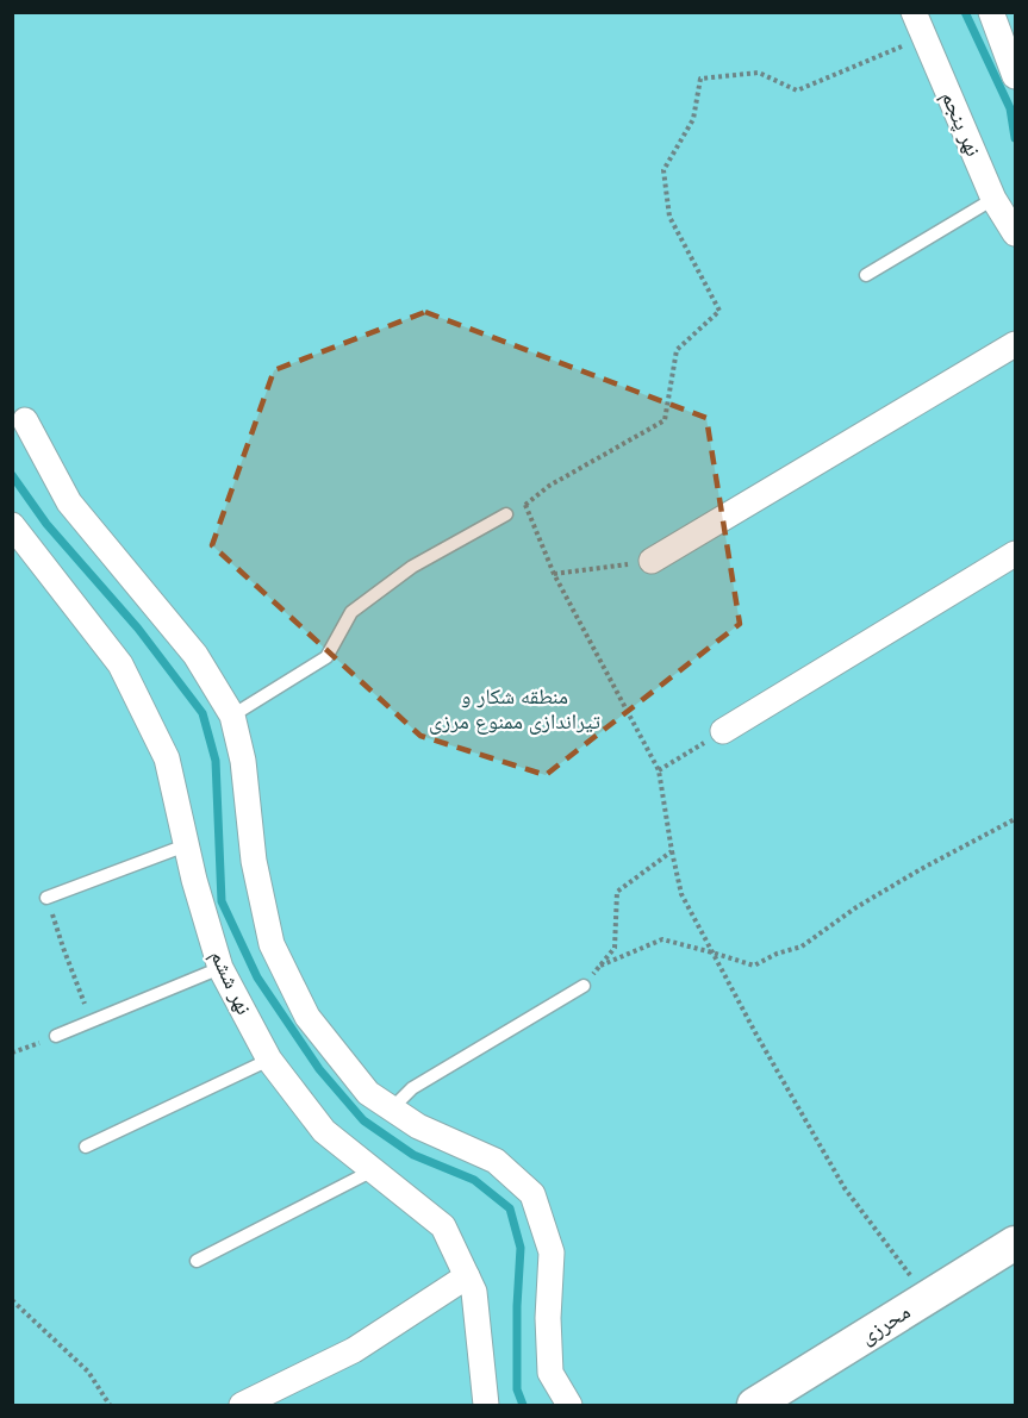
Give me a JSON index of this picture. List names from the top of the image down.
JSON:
{
  "streets": {
    "street": ["نهر پنجم", "نهر ششم", "محرزی"]
  },
  "parks": ["منطقه شکار و تیراندازی ممنوع مرزی"]
}
